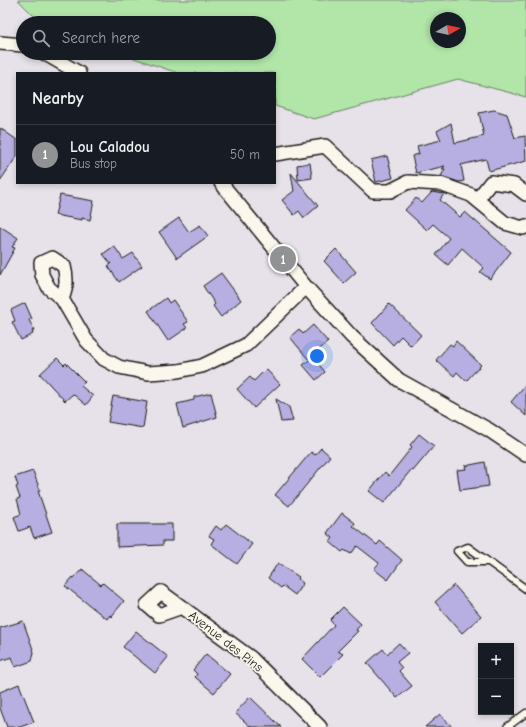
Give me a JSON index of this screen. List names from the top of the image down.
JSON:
{
  "streets": {
    "street": ["Avenue des Pins"]
  },
  "north": "right",
  "page": {
    "search": "Search here",
    "heading": "Nearby",
    "list": [
      {
        "mark": "1",
        "name": "Lou Caladou",
        "note": "Bus stop",
        "value": "50 m"
      }
    ],
    "pins": "1",
    "map_buttons": ["+", "−"]
  }
}
